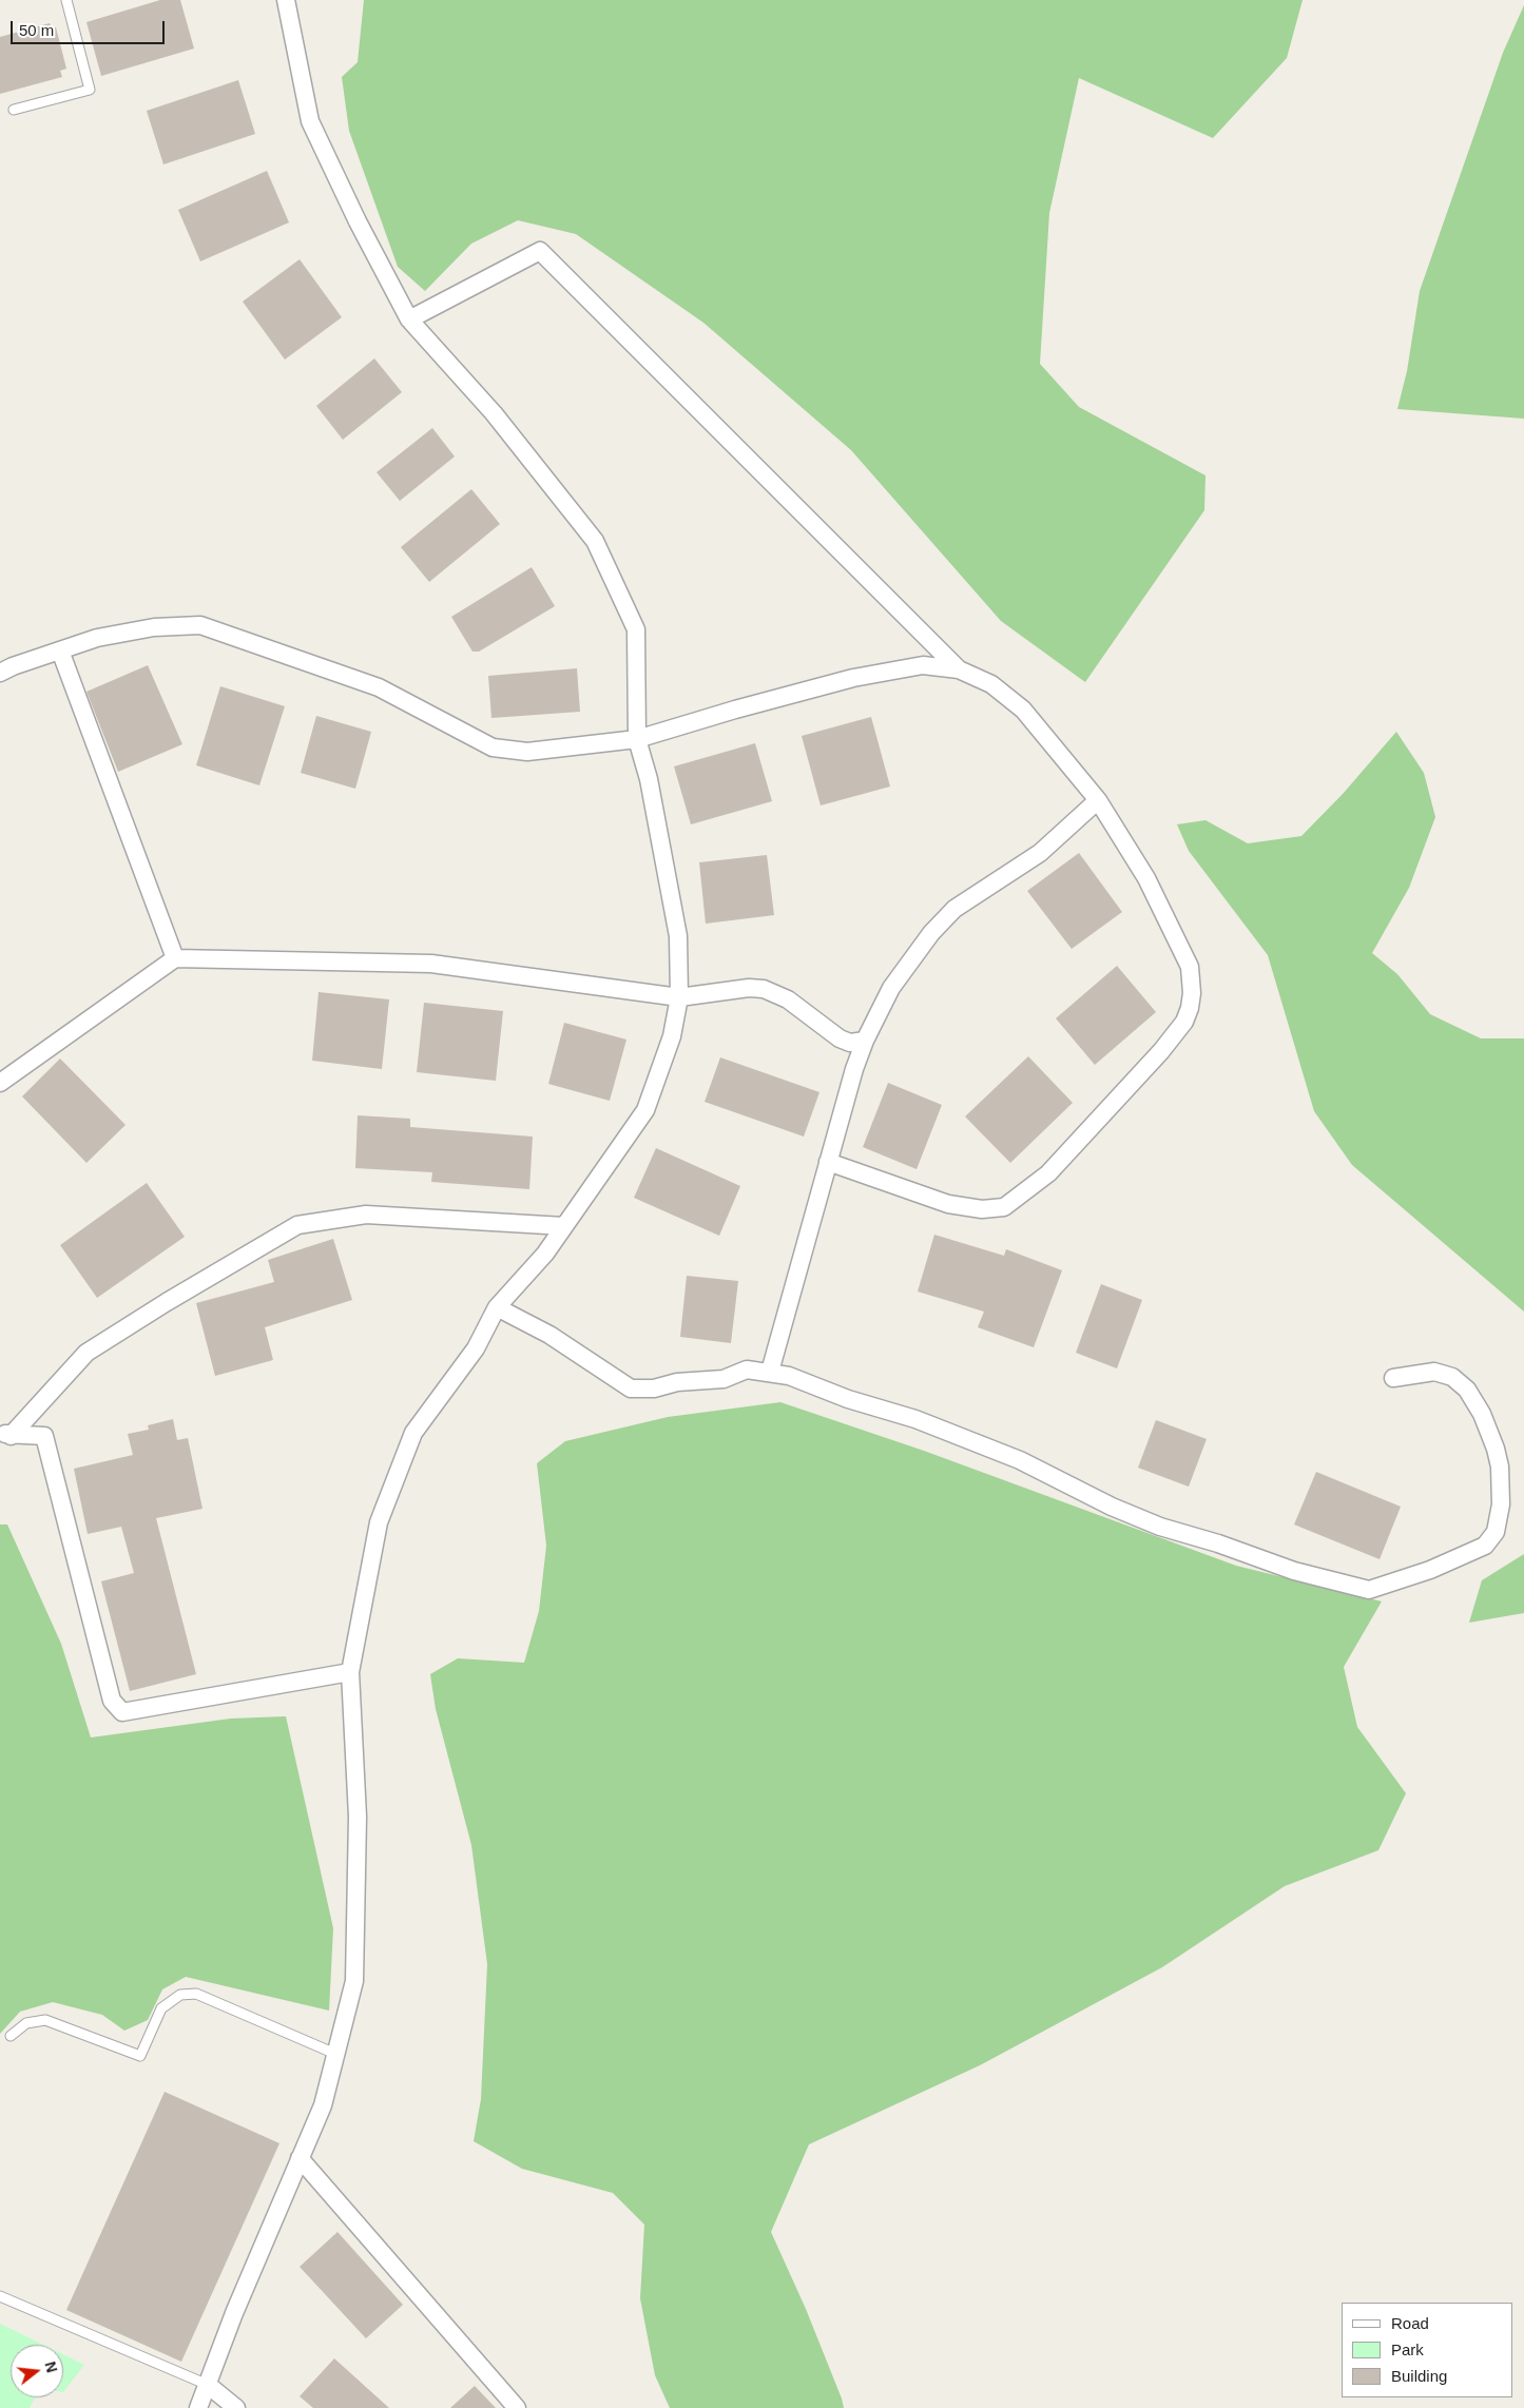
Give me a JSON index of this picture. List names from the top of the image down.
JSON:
{
  "legend": ["Road", "Park", "Building"],
  "scale_bar": "50 m",
  "north": "right"
}
